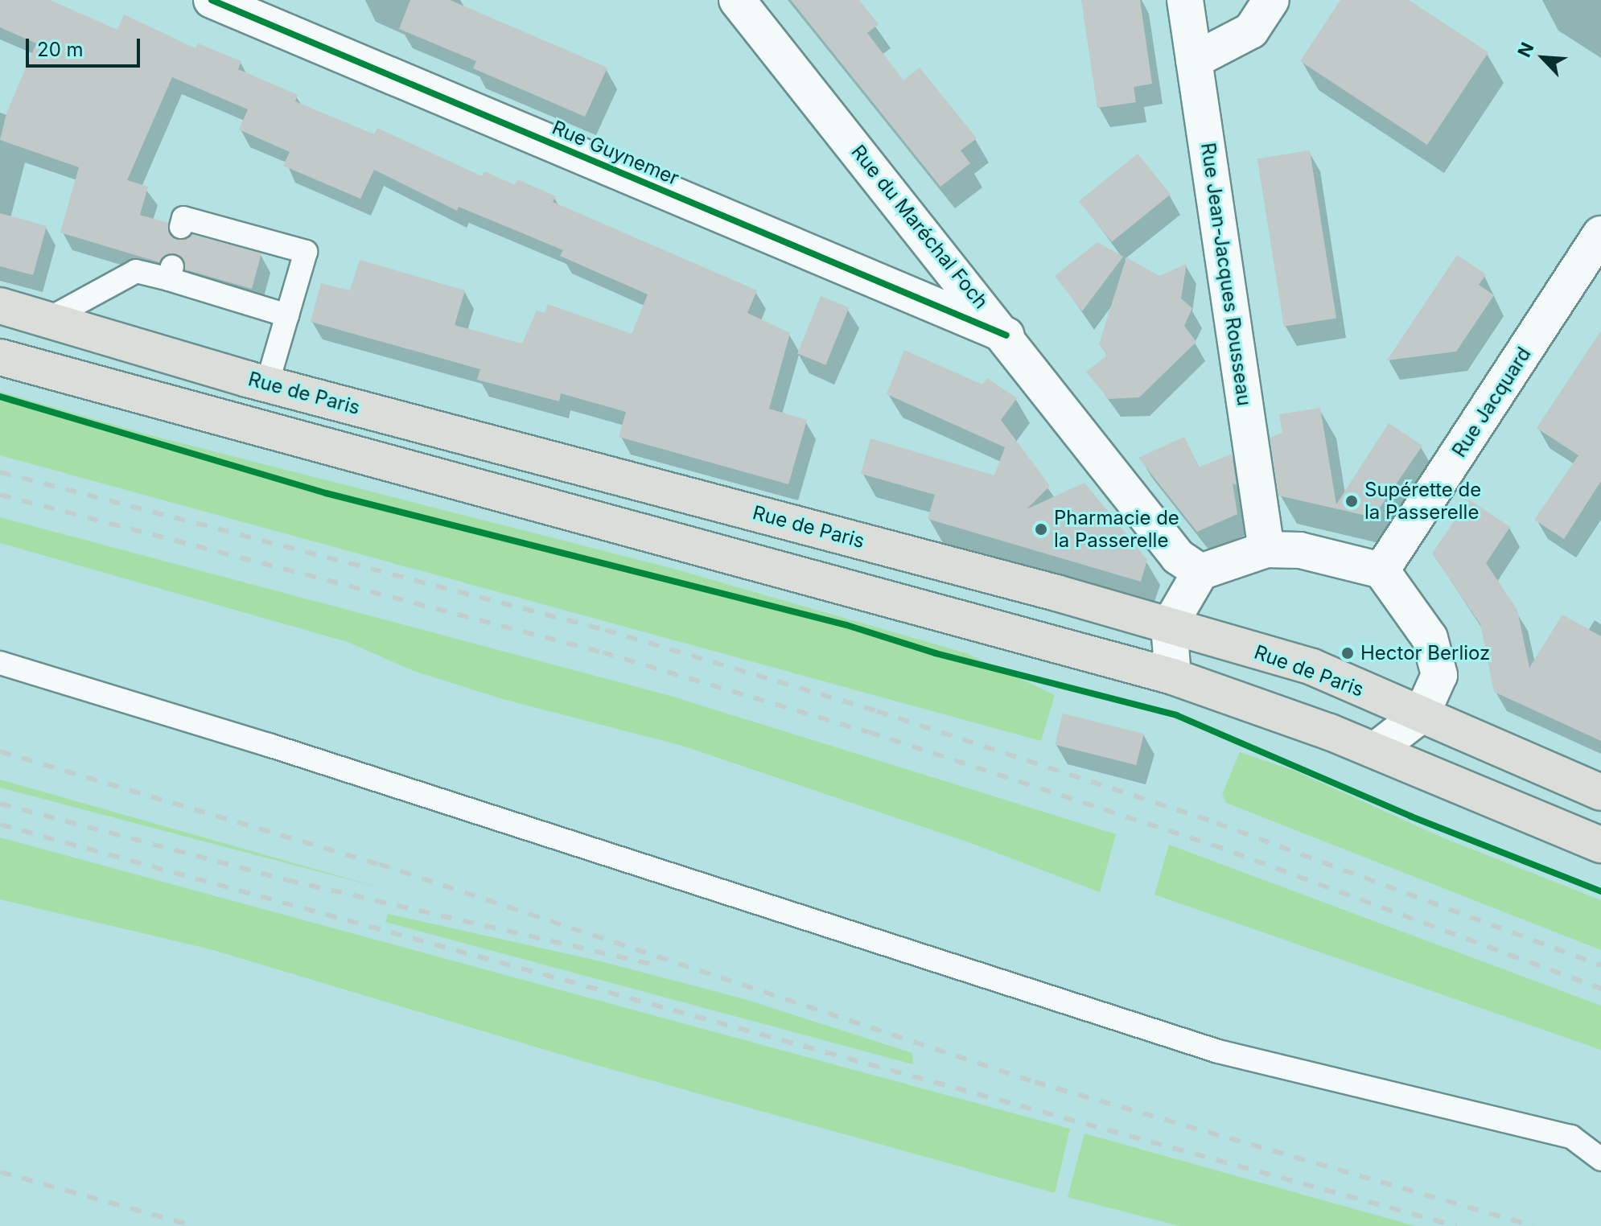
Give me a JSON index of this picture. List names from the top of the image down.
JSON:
{
  "streets": {
    "main road": ["Rue de Paris"],
    "street": [
      "Rue Guynemer",
      "Rue du Maréchal Foch",
      "Rue Jean-Jacques Rousseau",
      "Rue Jacquard"
    ]
  },
  "crossings": [
    ["Rue Guynemer", "Rue du Maréchal Foch"]
  ],
  "places": ["Supérette de la Passerelle", "Pharmacie de la Passerelle", "Hector Berlioz"],
  "scale_bar": "20 m",
  "north": "top left"
}
